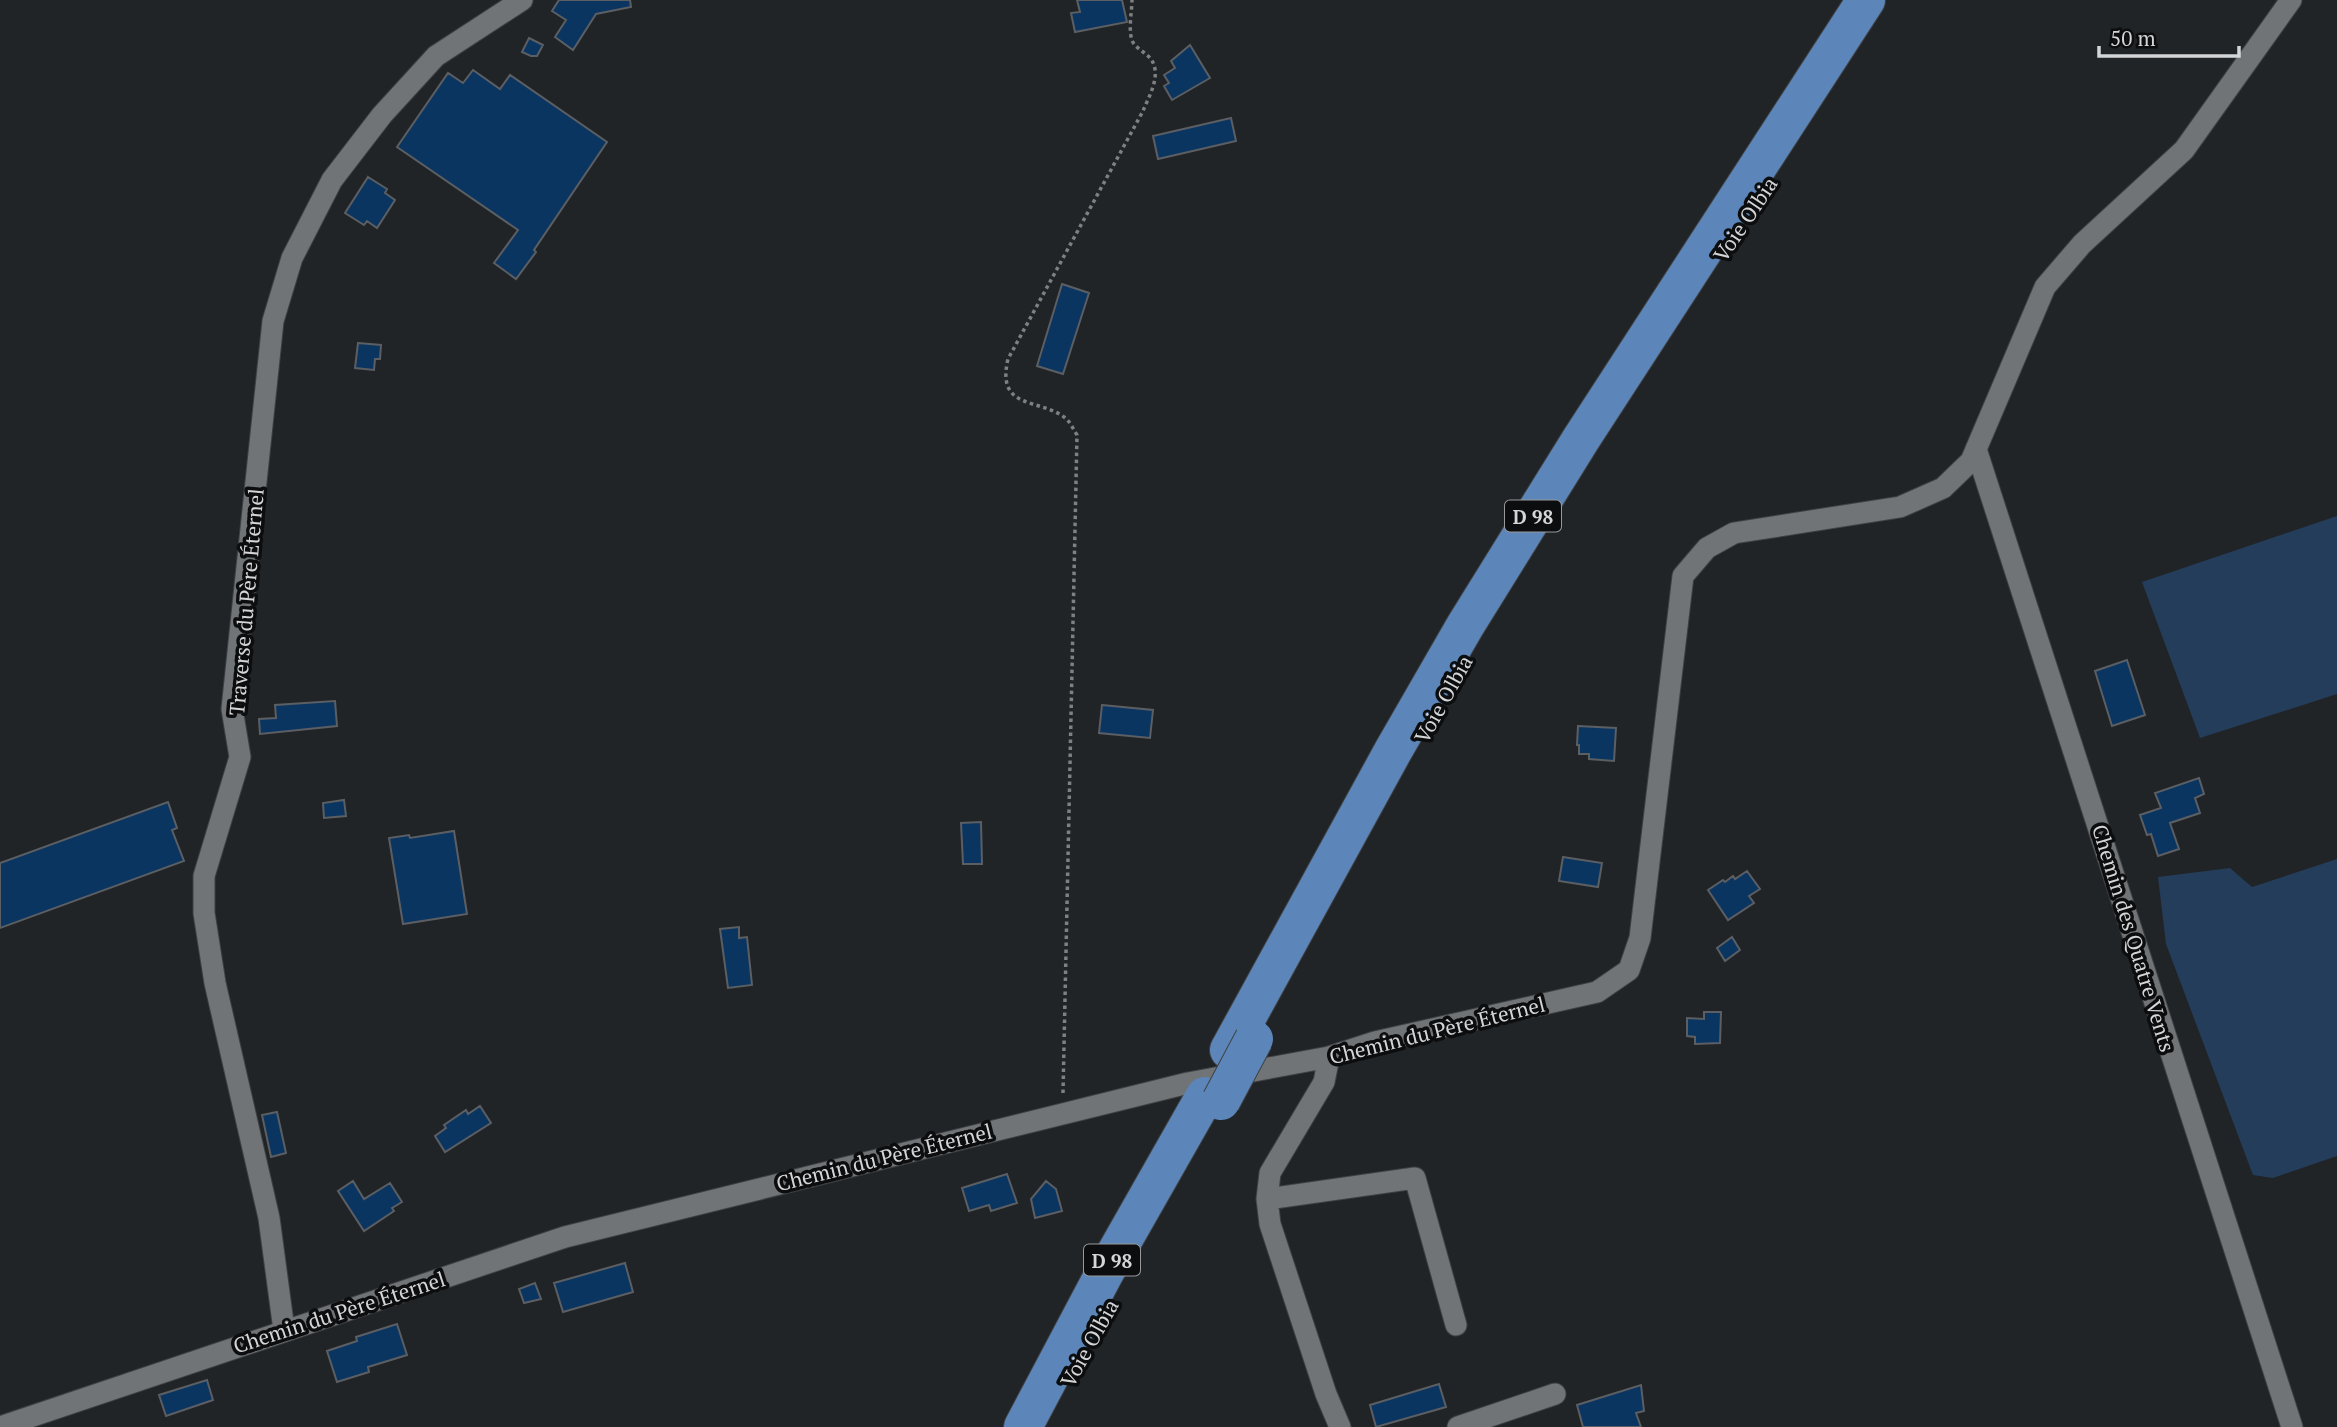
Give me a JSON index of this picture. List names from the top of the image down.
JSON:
{
  "streets": {
    "highway": ["Voie Olbia", "D 98"],
    "street": ["Traverse du Père Éternel", "Chemin des Quatre Vents", "Chemin du Père Éternel"]
  },
  "crossings": [
    ["Traverse du Père Éternel", "Chemin du Père Éternel"],
    ["Chemin des Quatre Vents", "Chemin du Père Éternel"]
  ],
  "scale_bar": "50 m"
}
